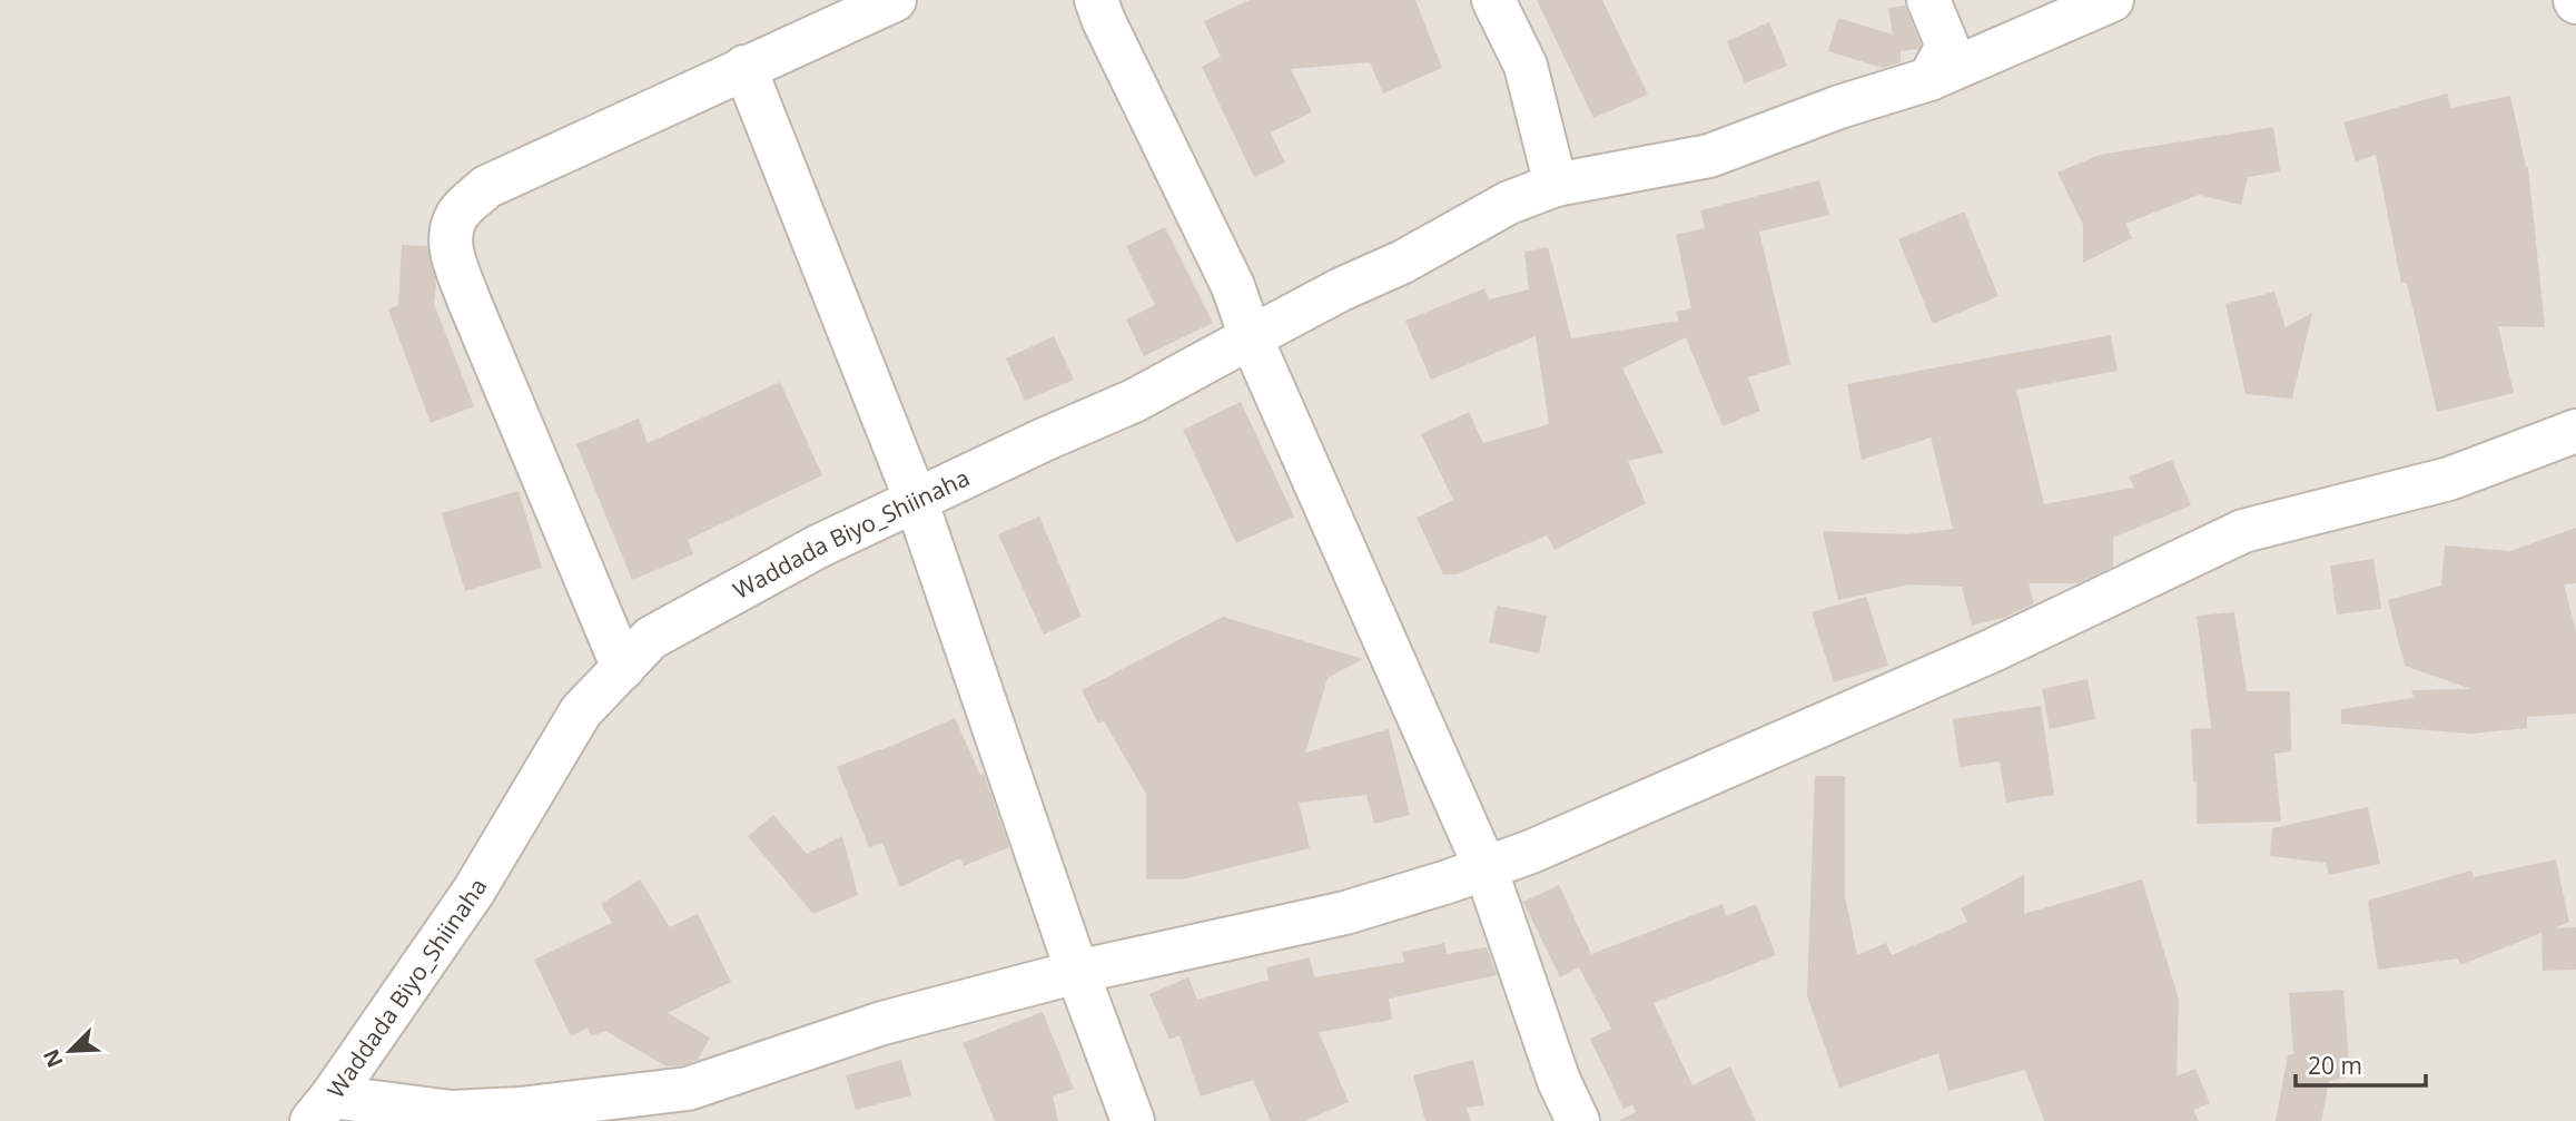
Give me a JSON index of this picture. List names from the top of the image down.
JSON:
{
  "streets": {
    "street": ["Waddada Biyo_Shiinaha"]
  },
  "scale_bar": "20 m",
  "north": "bottom left"
}
